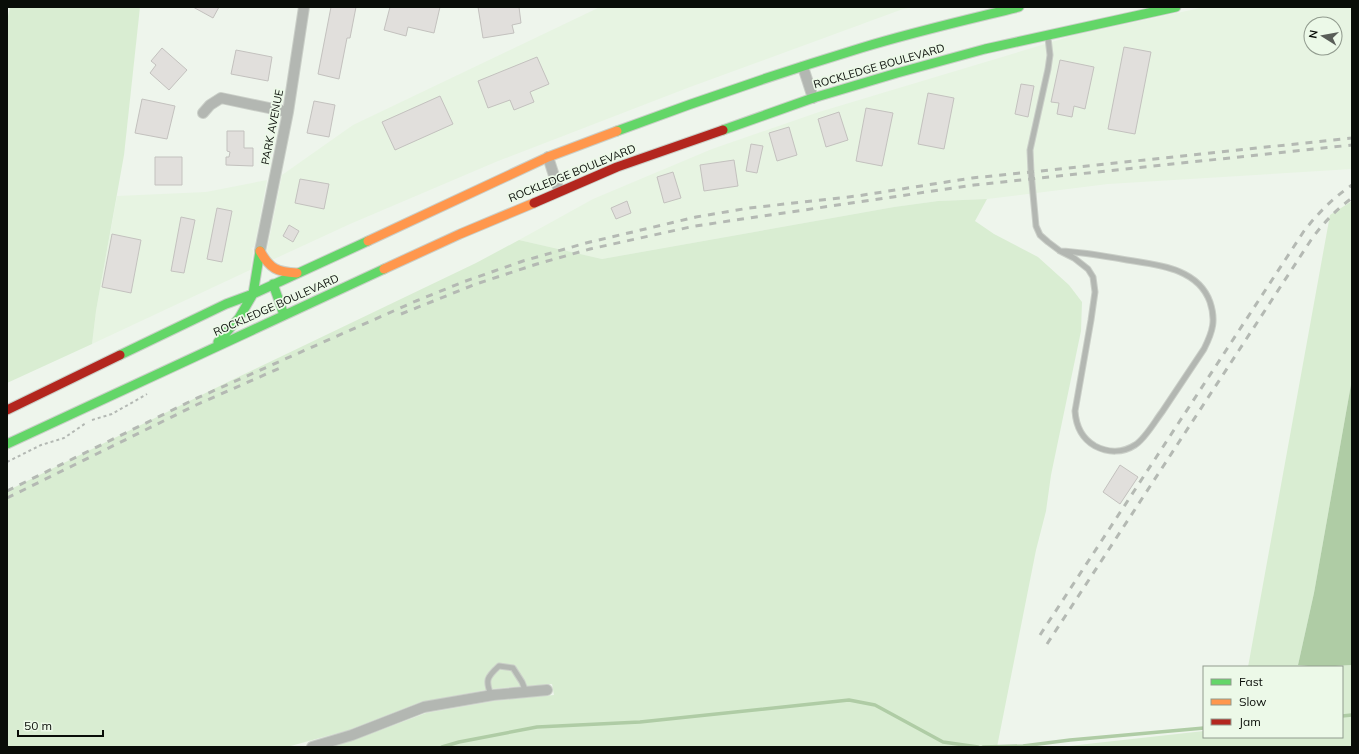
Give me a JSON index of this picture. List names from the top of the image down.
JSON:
{
  "streets": {
    "main road": ["ROCKLEDGE BOULEVARD"],
    "street": ["PARK AVENUE"]
  },
  "legend": ["Fast", "Slow", "Jam"],
  "scale_bar": "50 m",
  "north": "left"
}
